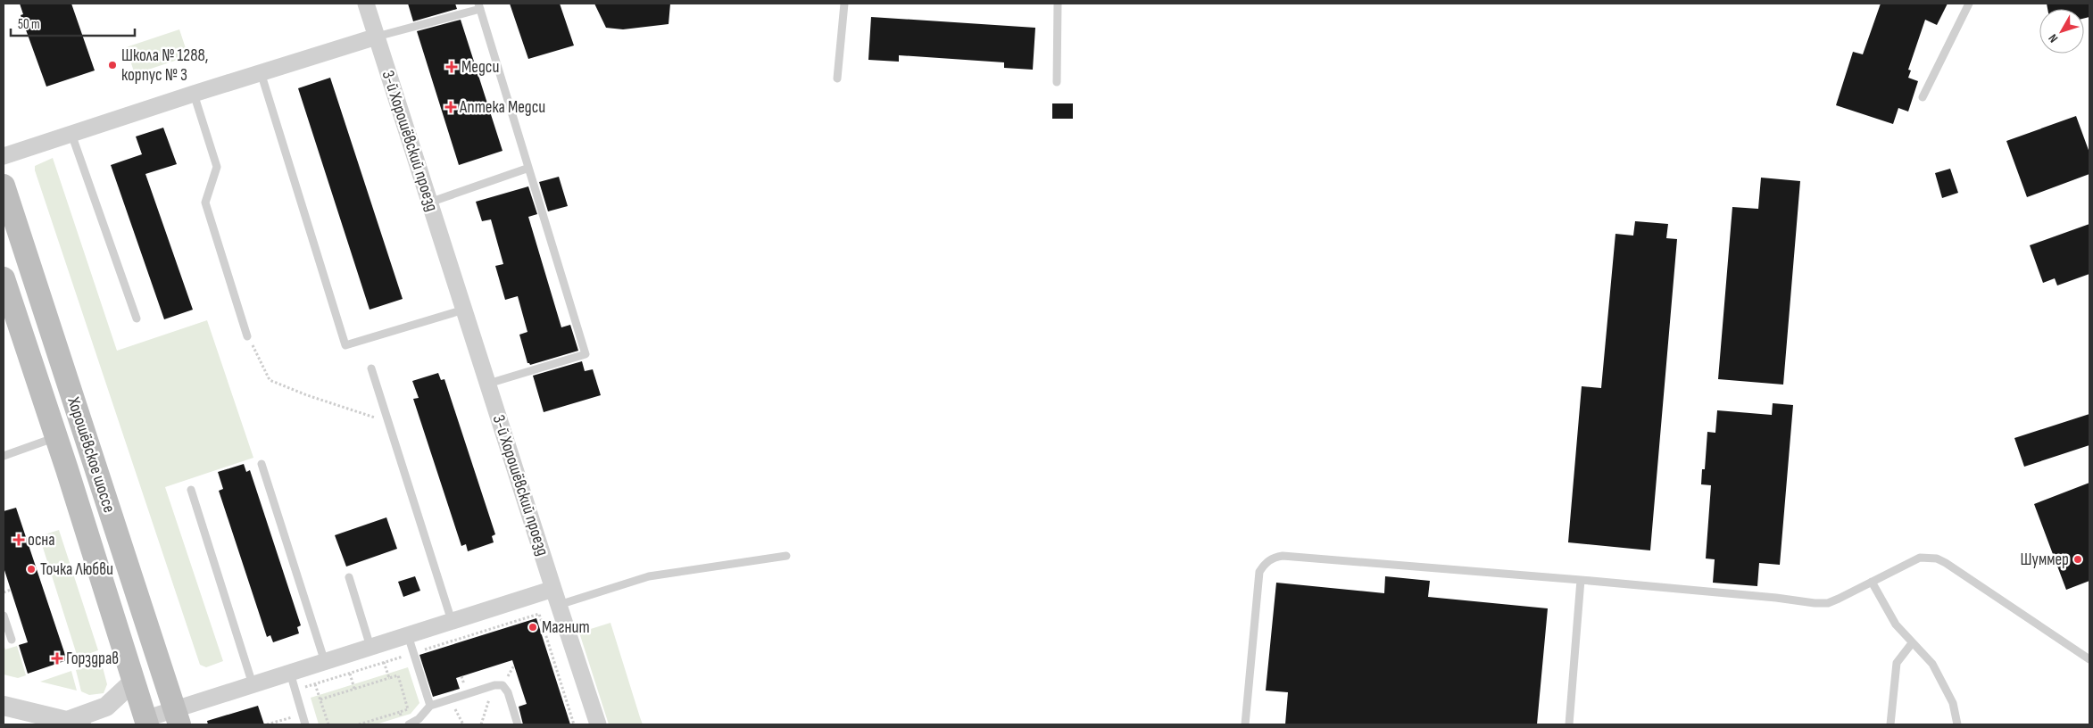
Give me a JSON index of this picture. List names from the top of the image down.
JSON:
{
  "streets": {
    "main road": ["Хорошёвское шоссе"],
    "street": ["3-й Хорошёвский проезд"]
  },
  "places": {
    "other": [
      "Школа № 1288, корпус № 3",
      "Шуммер",
      "Точка Любви",
      "Магнит"
    ],
    "health": [
      "Медси",
      "Аптека Медси",
      "осна",
      "Горздрав"
    ]
  },
  "scale_bar": "50 m",
  "north": "bottom left"
}
